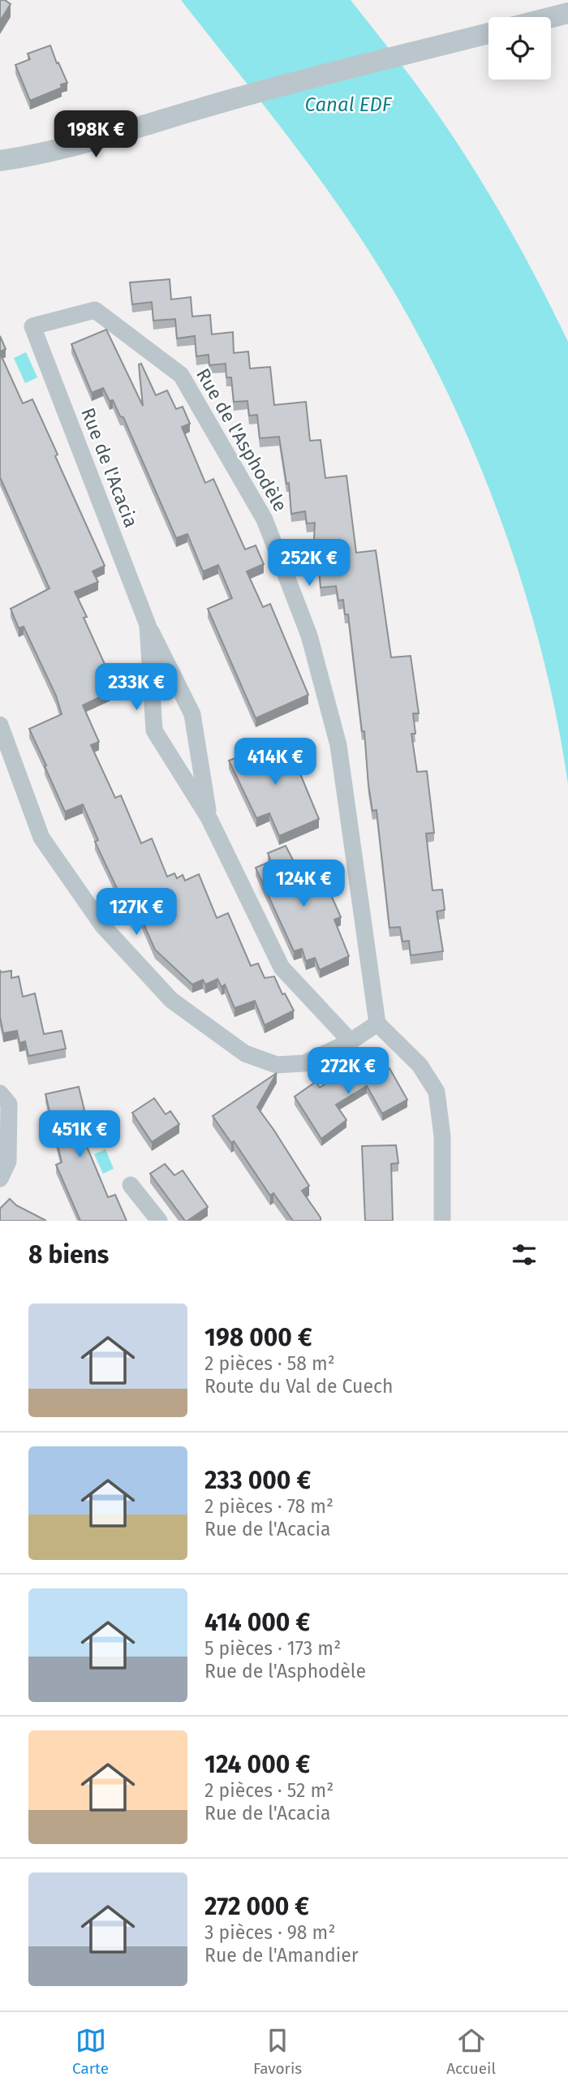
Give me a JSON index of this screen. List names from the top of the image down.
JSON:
{
  "streets": {
    "street": ["Rue de l'Asphodèle", "Rue de l'Acacia"]
  },
  "crossings": [
    ["Rue de l'Asphodèle", "Rue de l'Acacia"]
  ],
  "water": ["Canal EDF"],
  "page": {
    "price": [
      "198K €",
      "252K €",
      "233K €",
      "414K €",
      "124K €",
      "127K €",
      "272K €",
      "451K €"
    ],
    "heading": "8 biens",
    "list": [
      {
        "name": "198 000 €",
        "note": "2 pièces · 58 m² · Route du Val de Cuech"
      },
      {
        "name": "233 000 €",
        "note": "2 pièces · 78 m² · Rue de l'Acacia"
      },
      {
        "name": "414 000 €",
        "note": "5 pièces · 173 m² · Rue de l'Asphodèle"
      },
      {
        "name": "124 000 €",
        "note": "2 pièces · 52 m² · Rue de l'Acacia"
      },
      {
        "name": "272 000 €",
        "note": "3 pièces · 98 m² · Rue de l'Amandier"
      }
    ],
    "tabs": ["Carte", "Favoris", "Accueil"]
  }
}
